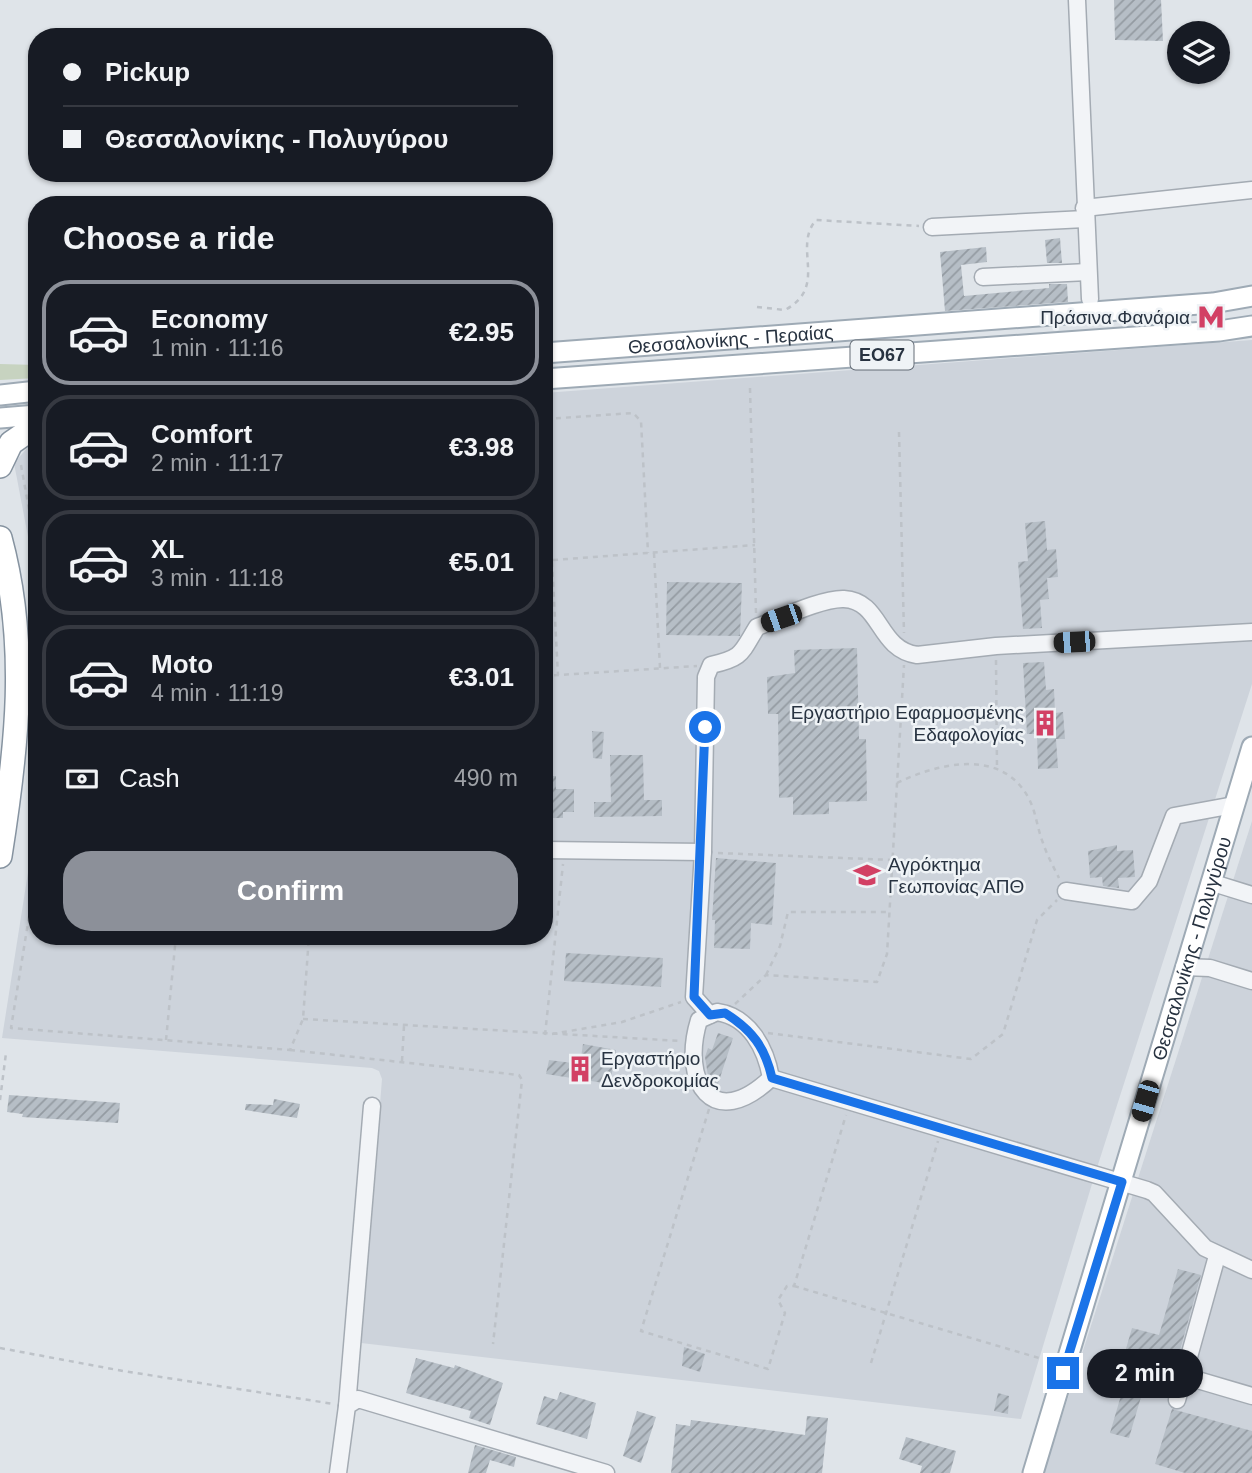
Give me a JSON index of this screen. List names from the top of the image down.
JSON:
{
  "streets": {
    "main road": ["Θεσσαλονίκης - Περαίας", "ΕΟ67", "Θεσσαλονίκης - Πολυγύρου"]
  },
  "places": {
    "metro station": ["Πράσινα Φανάρια"],
    "building": ["Εργαστήριο Εφαρμοσμένης Εδαφολογίας", "Εργαστήριο Δενδροκομίας"],
    "school or university": ["Αγρόκτημα Γεωπονίας ΑΠΘ"]
  },
  "page": {
    "banner": ["Pickup", "Θεσσαλονίκης - Πολυγύρου"],
    "heading": "Choose a ride",
    "list": [
      {
        "name": "Economy",
        "note": "1 min · 11:16",
        "value": "€2.95"
      },
      {
        "name": "Comfort",
        "note": "2 min · 11:17",
        "value": "€3.98"
      },
      {
        "name": "XL",
        "note": "3 min · 11:18",
        "value": "€5.01"
      },
      {
        "name": "Moto",
        "note": "4 min · 11:19",
        "value": "€3.01"
      }
    ],
    "pay": ["Cash", "490 m"],
    "buttons": "Confirm",
    "bubble": "2 min"
  }
}
